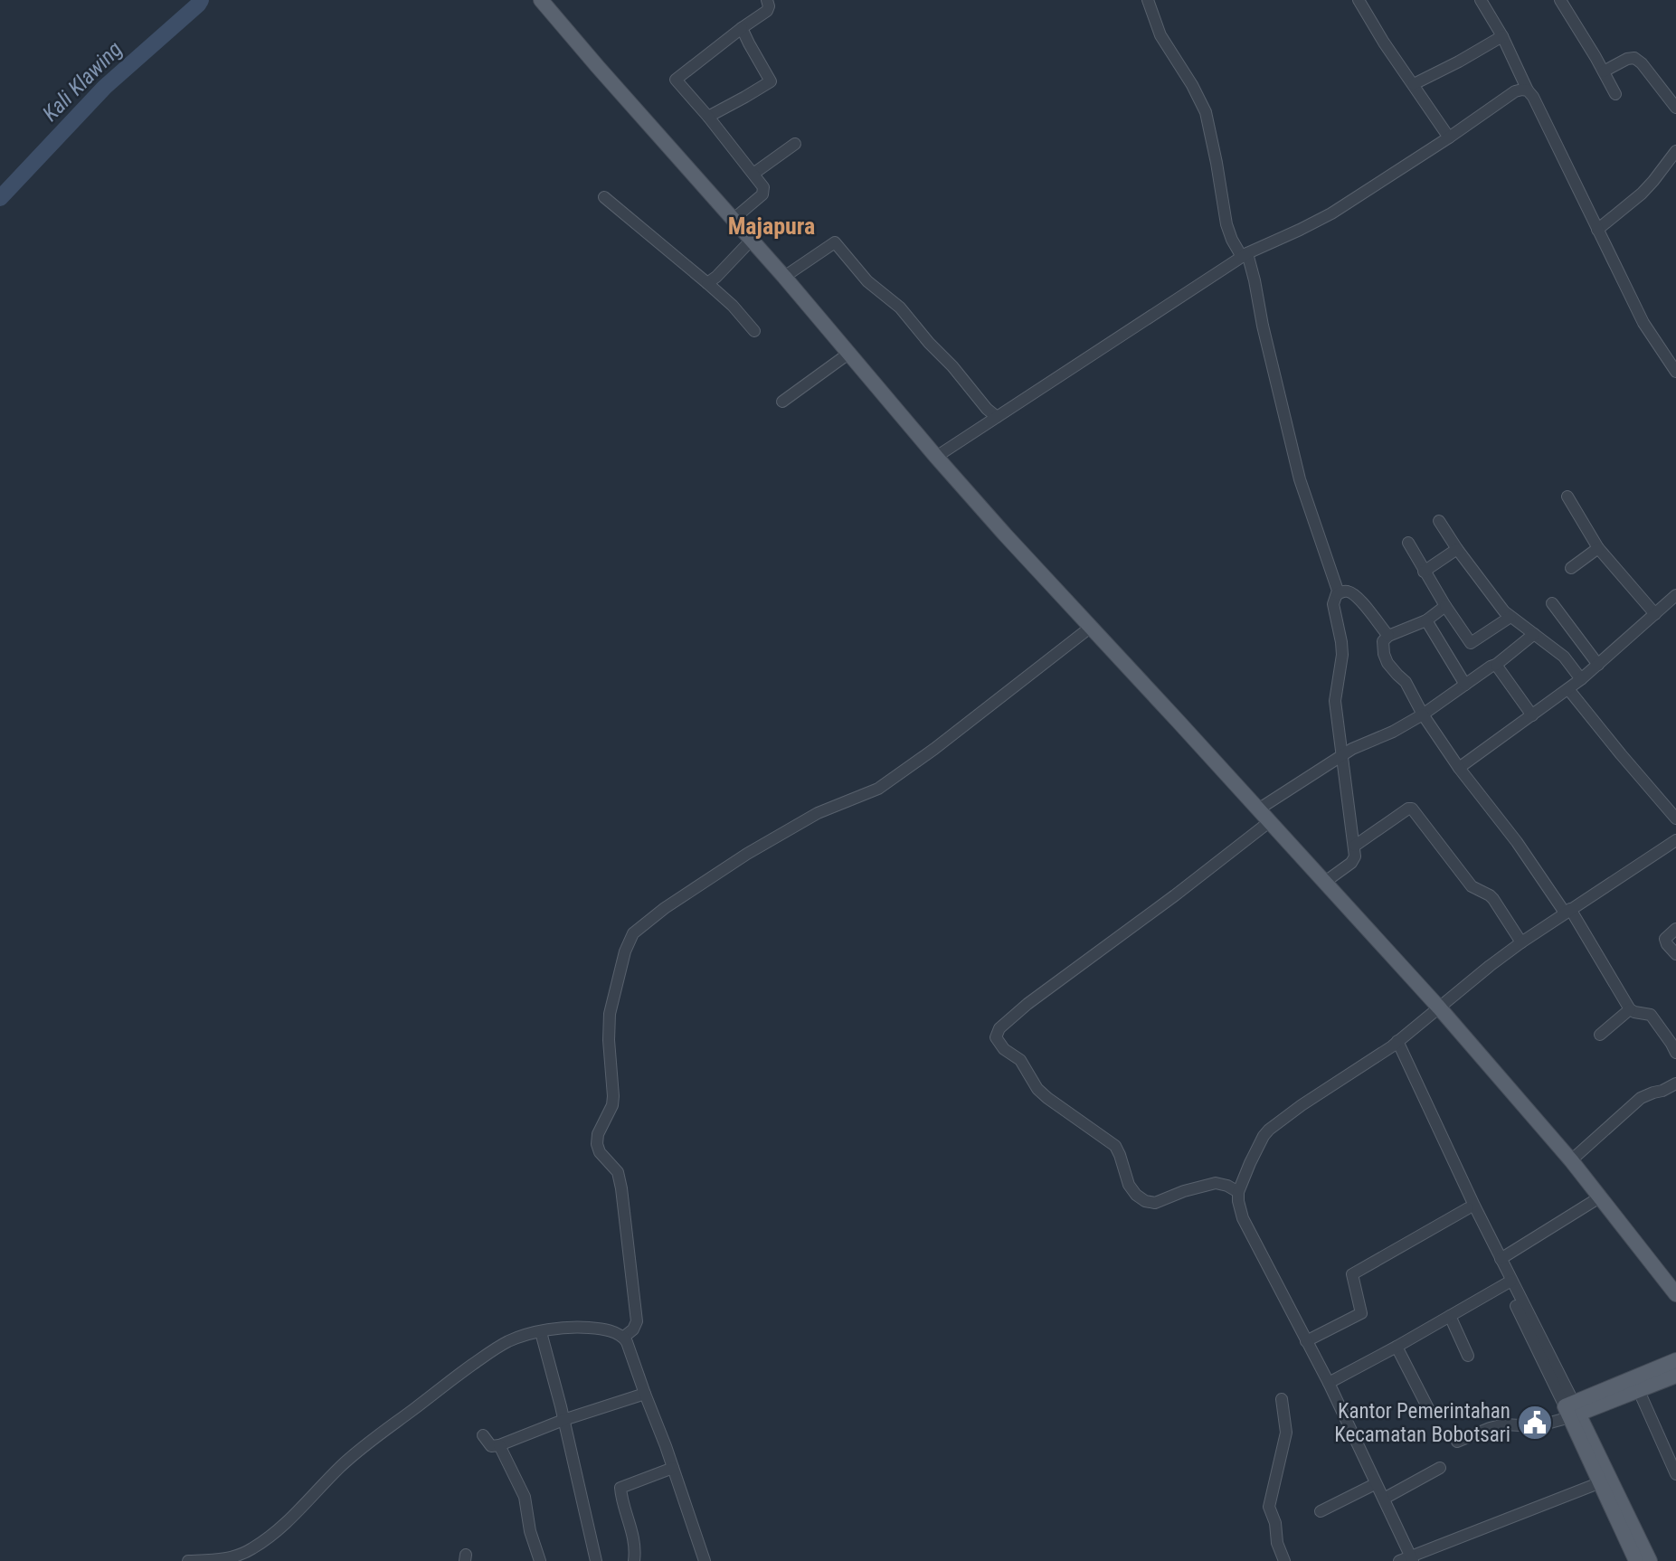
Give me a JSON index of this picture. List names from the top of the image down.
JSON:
{
  "districts": ["Majapura"],
  "water": ["Kali Klawing"],
  "places": {
    "public building": ["Kantor Pemerintahan Kecamatan Bobotsari"]
  }
}
